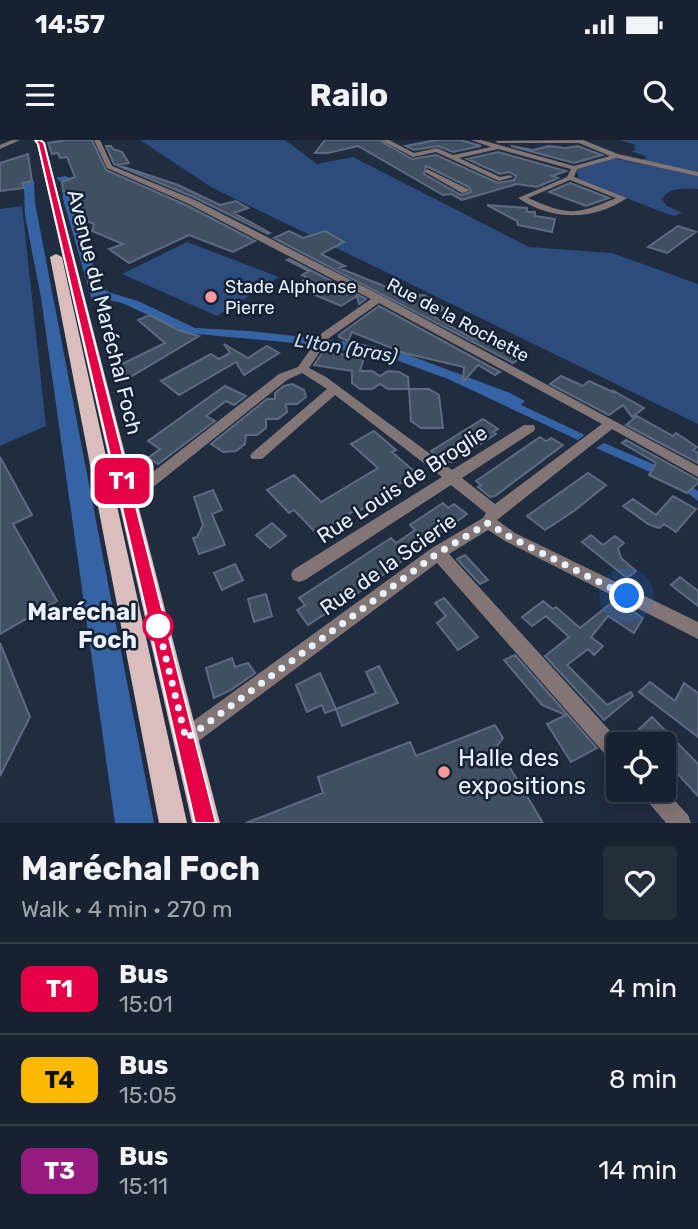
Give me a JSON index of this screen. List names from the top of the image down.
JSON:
{
  "streets": {
    "main road": ["Avenue du Maréchal Foch"],
    "street": ["Rue de la Rochette", "Rue Louis de Broglie", "Rue de la Scierie"]
  },
  "crossings": [
    ["Avenue du Maréchal Foch", "Rue de la Scierie"],
    ["Rue de la Rochette", "Rue de la Scierie"]
  ],
  "water": ["L'Iton (bras)"],
  "places": ["Stade Alphonse Pierre", "Maréchal Foch", "Halle des expositions"],
  "lines": ["bus line T1"],
  "page": {
    "status": "14:57",
    "header": "Railo",
    "on_map": "T1",
    "heading": ["Maréchal Foch", "Walk · 4 min · 270 m"],
    "list": [
      {
        "mark": "T1",
        "name": "Bus",
        "note": "15:01",
        "value": "4 min"
      },
      {
        "mark": "T4",
        "name": "Bus",
        "note": "15:05",
        "value": "8 min"
      },
      {
        "mark": "T3",
        "name": "Bus",
        "note": "15:11",
        "value": "14 min"
      }
    ]
  }
}
